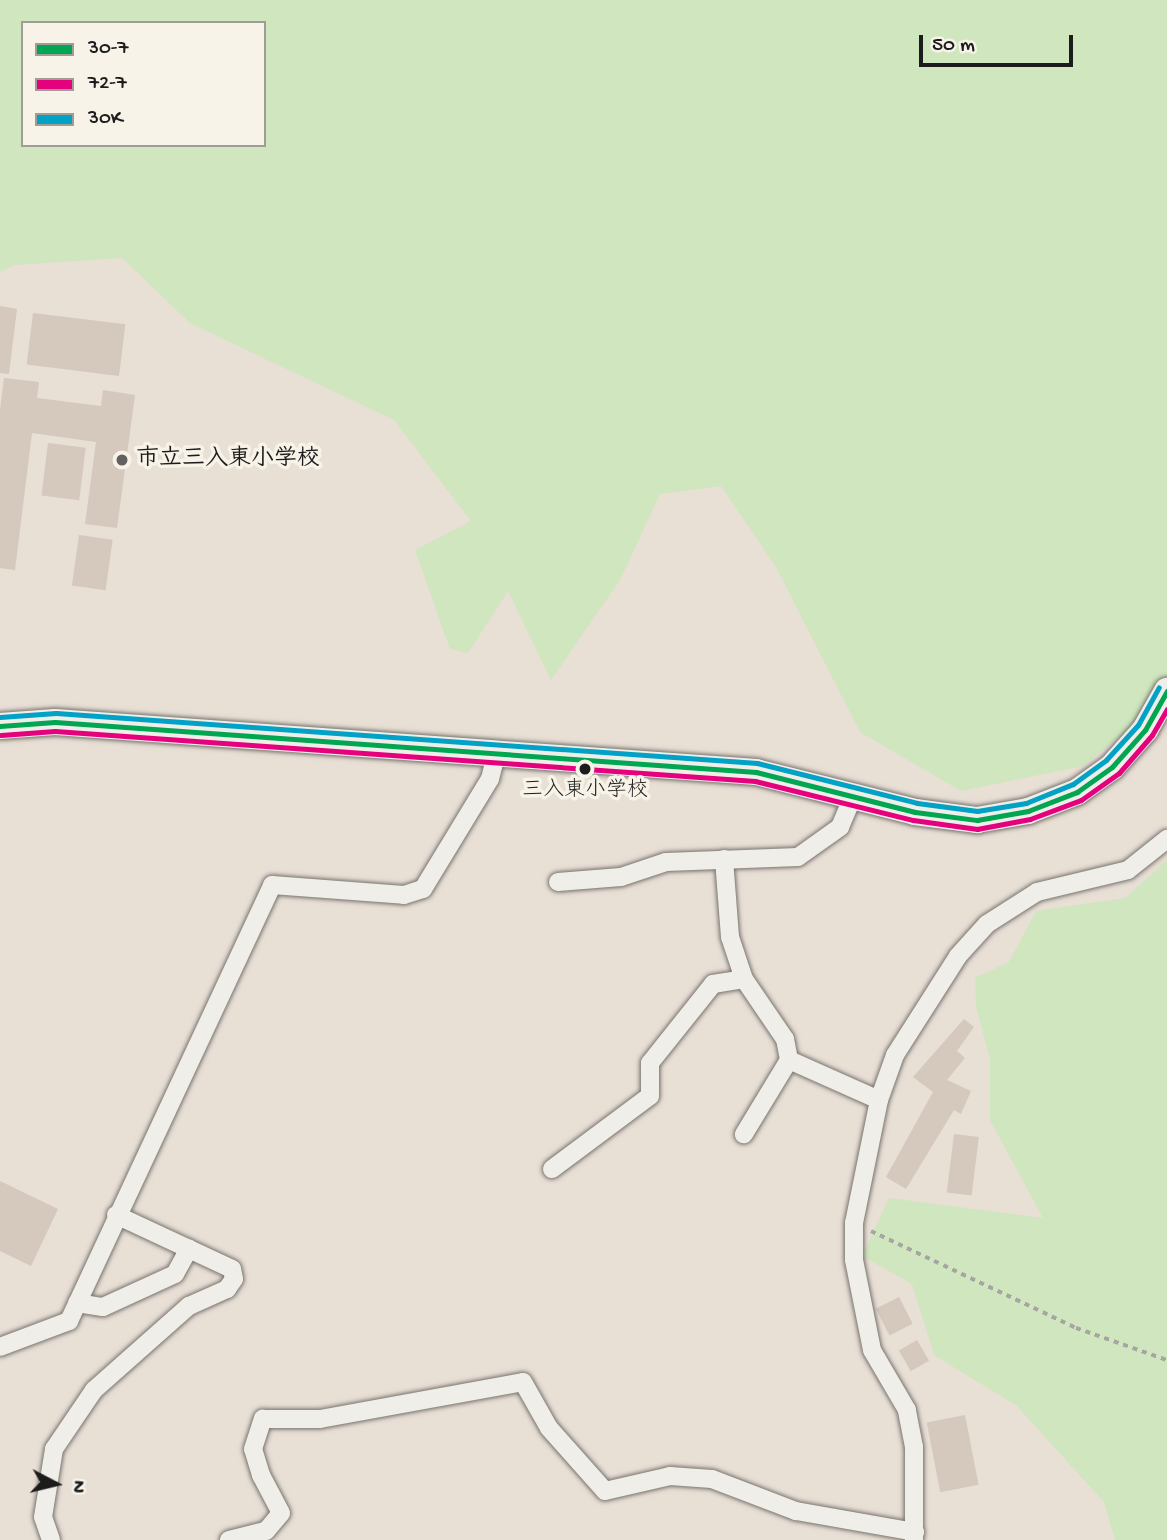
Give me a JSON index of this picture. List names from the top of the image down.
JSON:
{
  "places": ["市立三入東小学校", "三入東小学校"],
  "lines": ["transit line 30K", "transit line 30-7", "transit line 72-7"],
  "legend": ["30-7", "72-7", "30K"],
  "scale_bar": "50 m",
  "north": "right"
}
